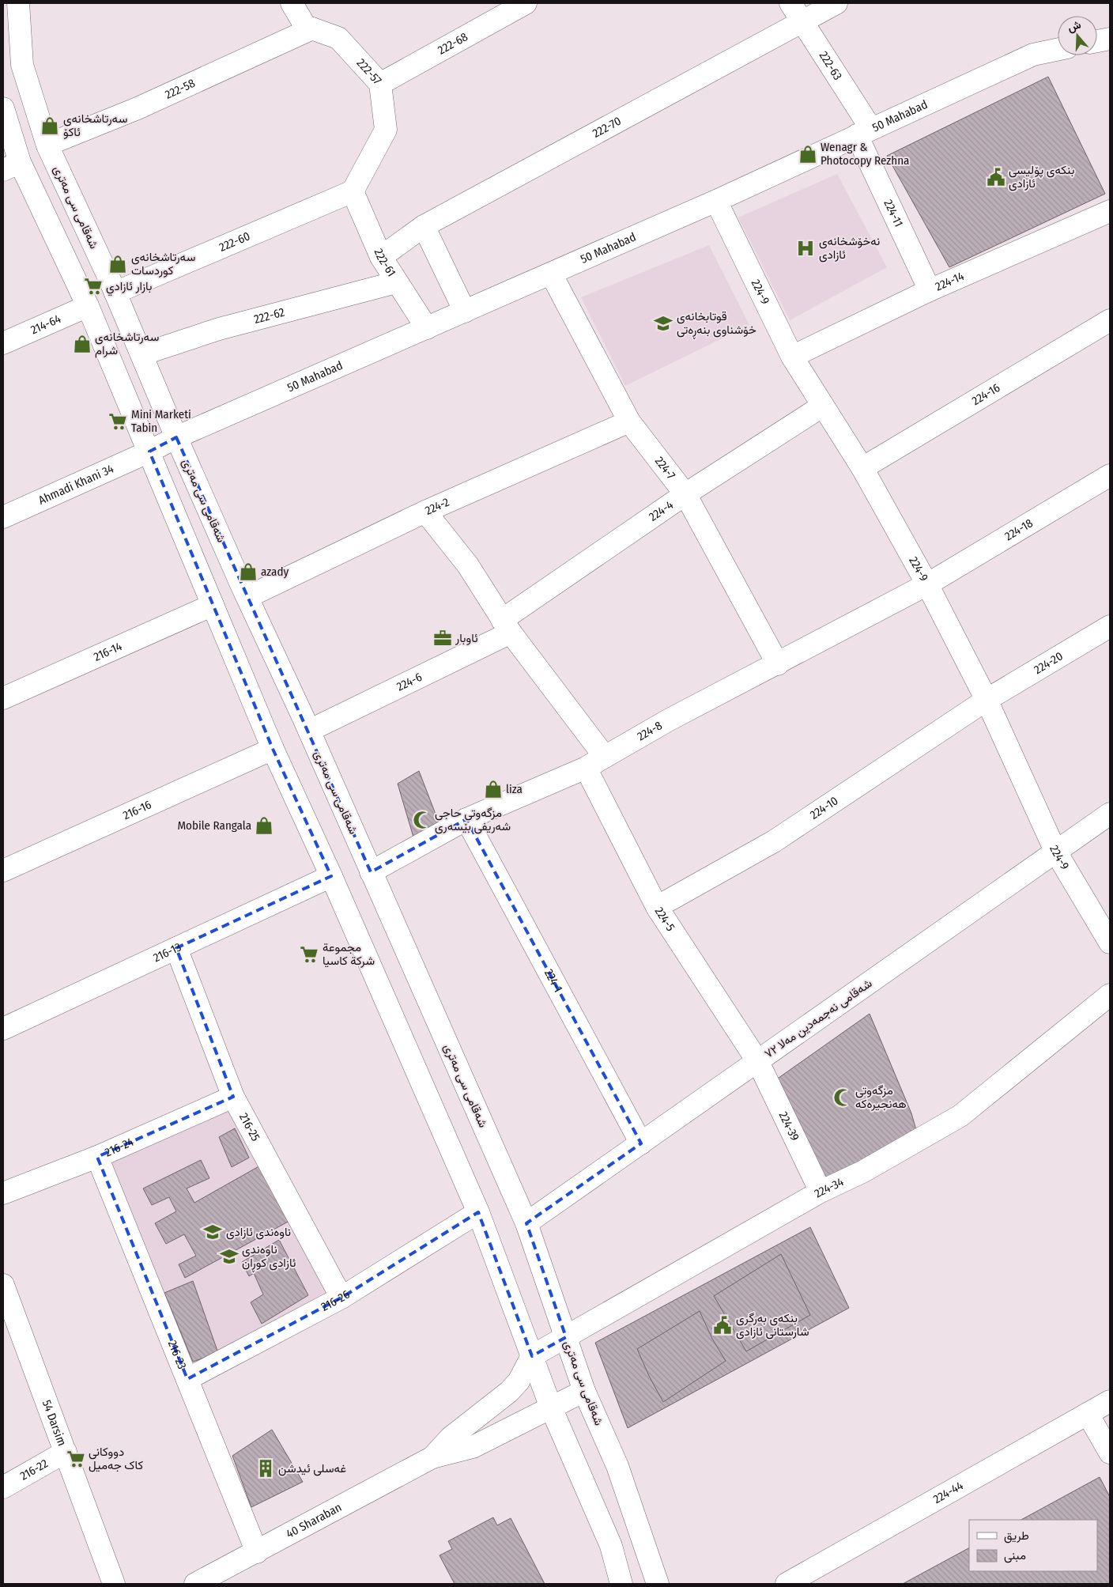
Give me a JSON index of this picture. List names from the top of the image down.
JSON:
{
  "streets": {
    "street": [
      "222-68",
      "222-63",
      "222-57",
      "222-58",
      "50 Mahabad",
      "222-70",
      "شەقامی سی مەتری",
      "224-11",
      "222-60",
      "222-61",
      "224-14",
      "224-9",
      "222-62",
      "214-64",
      "224-16",
      "224-7",
      "Ahmadi Khani 34",
      "224-2",
      "224-4",
      "224-18",
      "216-14",
      "224-20",
      "224-6",
      "224-8",
      "224-10",
      "216-16",
      "224-5",
      "216-13",
      "224-1",
      "شەقامی نەجمەدین مەلا ٧٢",
      "216-25",
      "224-39",
      "216-24",
      "224-34",
      "216-26",
      "216-23",
      "54 Darsim",
      "216-22",
      "224-44",
      "40 Sharaban"
    ]
  },
  "crossings": [
    ["222-68", "222-57"],
    ["222-63", "50 Mahabad"],
    ["222-63", "222-70"],
    ["222-63", "224-11"],
    ["222-57", "222-58"],
    ["222-57", "222-60"],
    ["222-57", "222-61"],
    ["222-58", "شەقامی سی مەتری"],
    ["50 Mahabad", "شەقامی سی مەتری"],
    ["50 Mahabad", "224-11"],
    ["50 Mahabad", "222-61"],
    ["50 Mahabad", "224-9"],
    ["50 Mahabad", "224-7"],
    ["50 Mahabad", "Ahmadi Khani 34"],
    ["222-70", "222-61"],
    ["شەقامی سی مەتری", "222-60"],
    ["شەقامی سی مەتری", "222-62"],
    ["شەقامی سی مەتری", "224-2"],
    ["شەقامی سی مەتری", "224-6"],
    ["شەقامی سی مەتری", "224-8"],
    ["شەقامی سی مەتری", "شەقامی نەجمەدین مەلا ٧٢"],
    ["شەقامی سی مەتری", "224-34"],
    ["شەقامی سی مەتری", "40 Sharaban"],
    ["224-11", "224-14"],
    ["222-60", "222-61"],
    ["222-61", "222-62"],
    ["224-14", "224-9"],
    ["224-9", "224-16"],
    ["224-9", "224-4"],
    ["224-9", "224-18"],
    ["224-9", "224-20"],
    ["224-9", "224-8"],
    ["224-9", "224-10"],
    ["224-9", "شەقامی نەجمەدین مەلا ٧٢"],
    ["224-7", "224-2"],
    ["224-7", "224-4"],
    ["224-7", "224-8"],
    ["224-4", "224-6"],
    ["224-18", "224-8"],
    ["224-20", "224-10"],
    ["224-8", "224-5"],
    ["224-8", "224-1"],
    ["224-10", "224-5"],
    ["224-5", "شەقامی نەجمەدین مەلا ٧٢"],
    ["224-5", "224-39"],
    ["216-13", "216-25"],
    ["224-1", "شەقامی نەجمەدین مەلا ٧٢"],
    ["شەقامی نەجمەدین مەلا ٧٢", "224-39"],
    ["216-25", "216-24"],
    ["216-25", "216-26"],
    ["224-39", "224-34"],
    ["216-24", "216-23"],
    ["224-34", "40 Sharaban"],
    ["216-26", "216-23"],
    ["216-23", "40 Sharaban"],
    ["54 Darsim", "216-22"]
  ],
  "places": {
    "shop": [
      "سە‌رتاشخانە‌ی ئاكۆ",
      "Wenagr & Photocopy Rezhna",
      "سە‌رتاشخانە‌ی كوردسات",
      "سە‌رتاشخانە‌ی شرام",
      "azady",
      "liza",
      "Mobile Rangala"
    ],
    "public building": ["بنکەی پۆلیسی ئازادی", "بنکەی بەرگری شارستانی ئازادی"],
    "hospital": ["نەخۆشخانەی ئازادی"],
    "supermarket": [
      "بازار ئازادي",
      "Mini Marketi Tabin",
      "مجموعة شرکة کاسیا",
      "دووکانی کاک جەمیل"
    ],
    "school or university": ["قوتابخانەی خۆشناوی بنەڕەتی", "ناوەندی ئازادی", "ناوەندی ئازادی کوڕان"],
    "office": ["ئاوبار"],
    "mosque": ["مزگەوتی حاجی شەریفی بێسەری", "مزگەوتی ھەنجیرەکە"],
    "building": ["غەسلی ئیدشن"]
  },
  "legend": ["طريق", "مبنى"],
  "north": "top"
}
